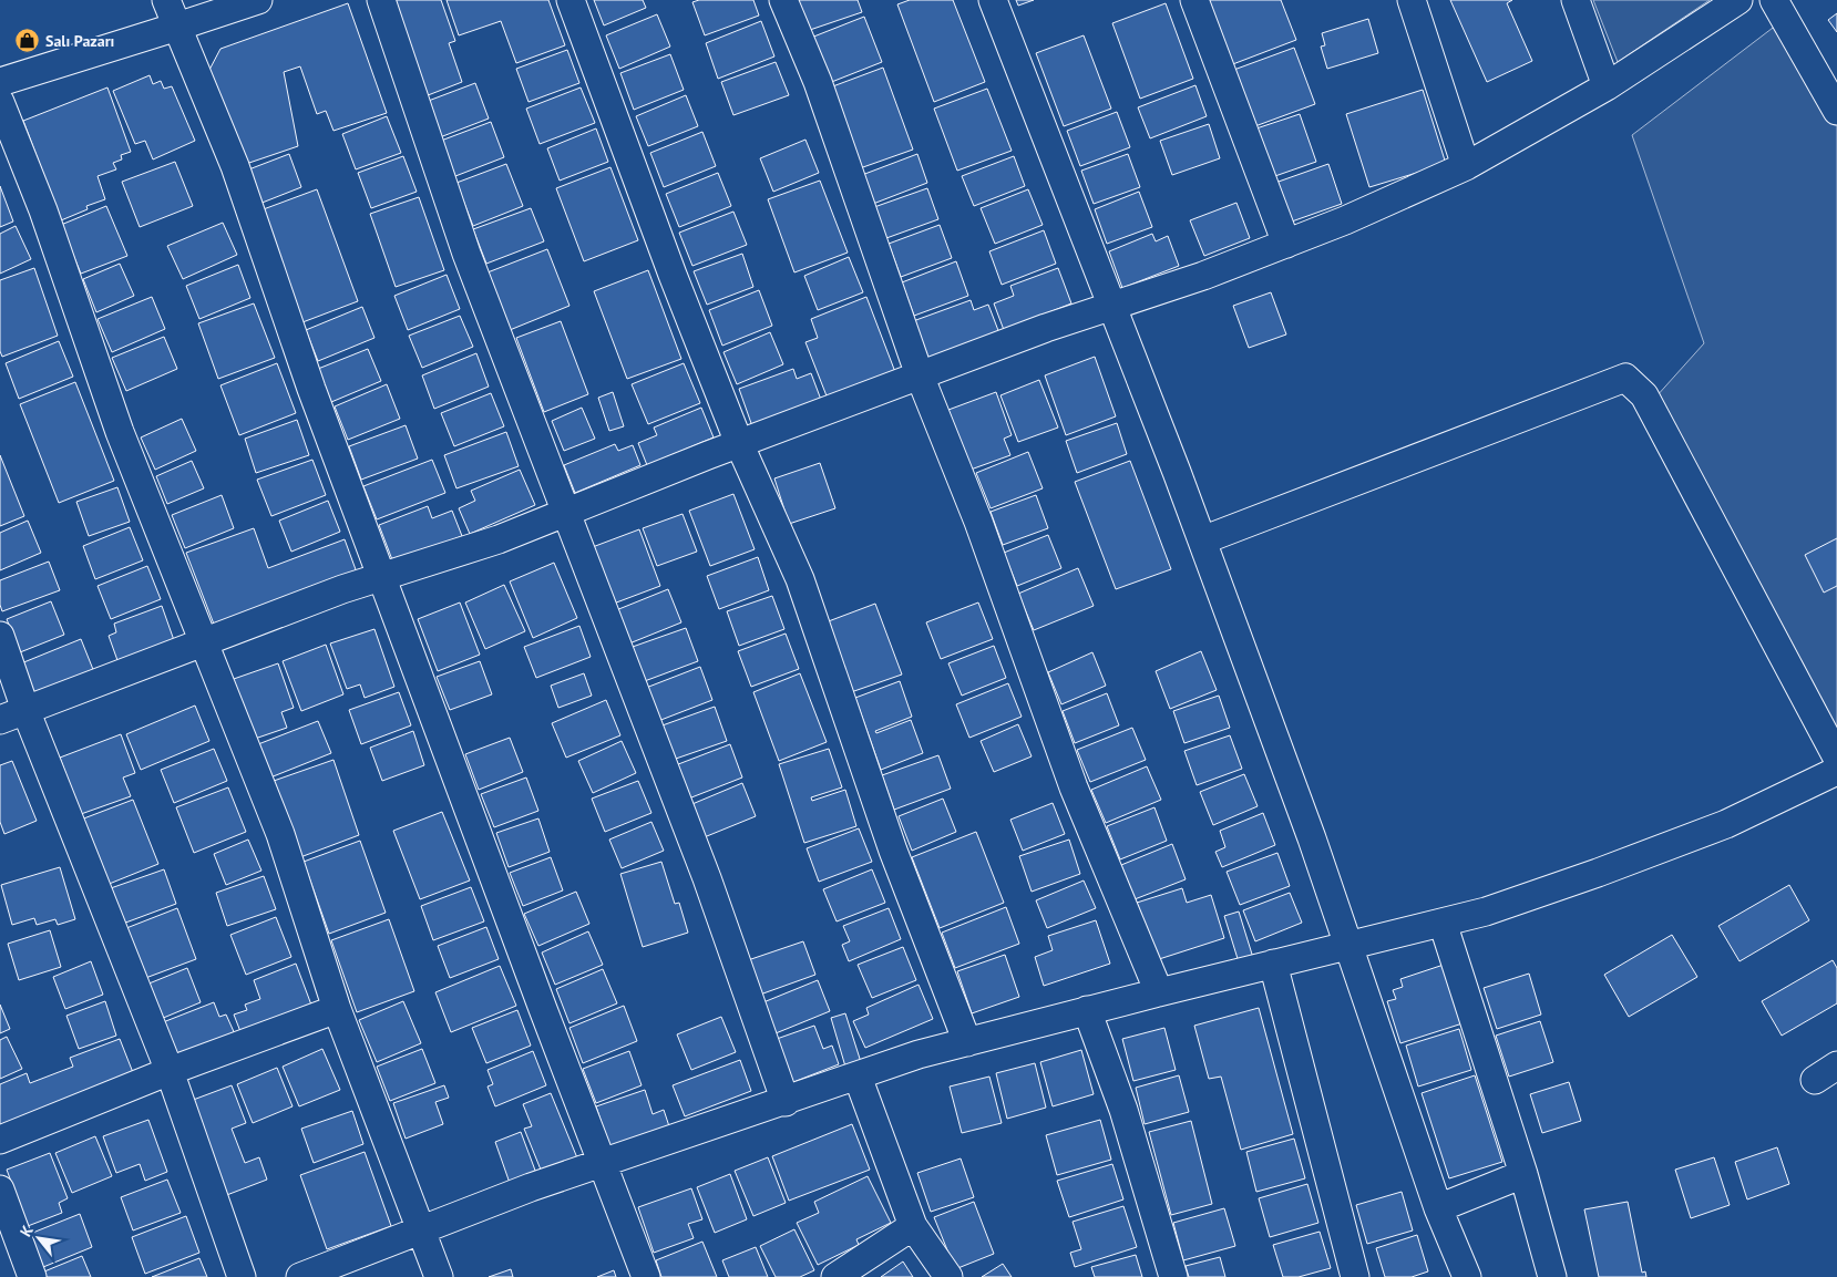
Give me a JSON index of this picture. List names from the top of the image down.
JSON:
{
  "places": {
    "shop": ["Salı Pazarı"]
  },
  "north": "top left"
}
